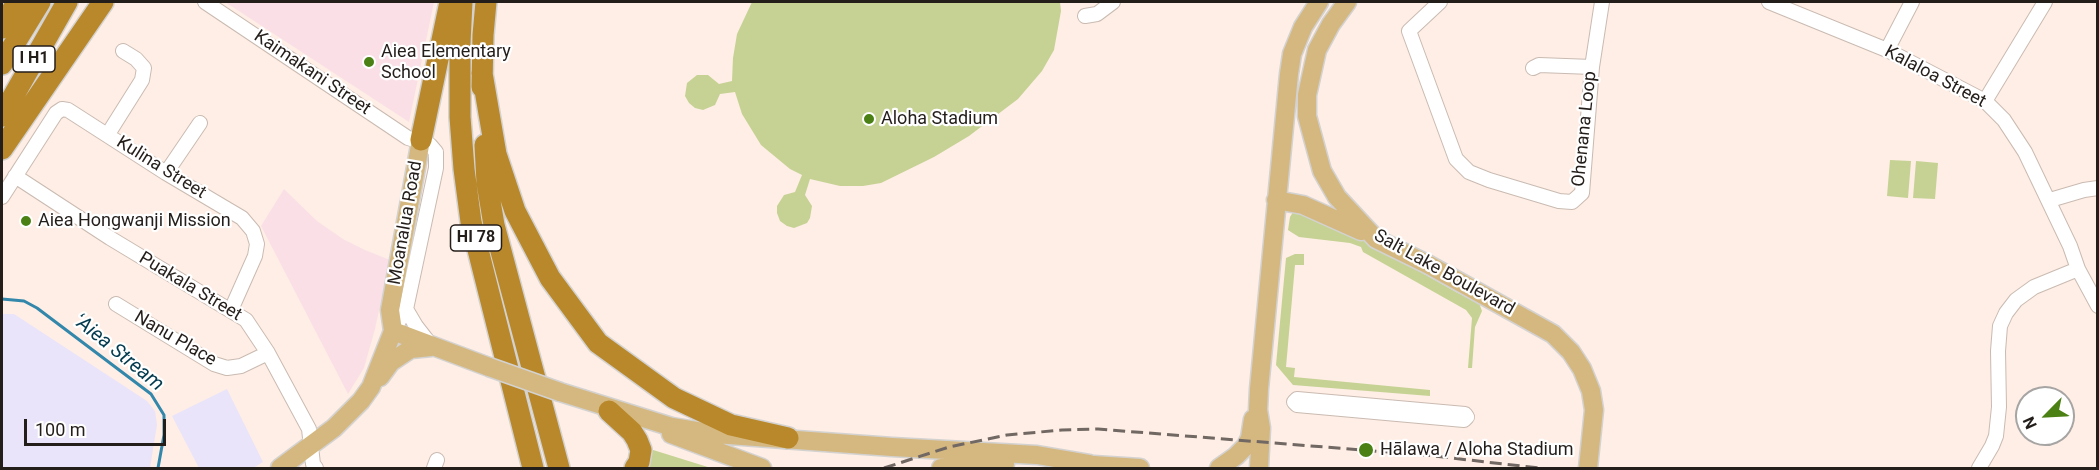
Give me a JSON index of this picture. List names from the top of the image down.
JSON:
{
  "streets": {
    "highway": ["I H1", "HI 78"],
    "main road": ["Moanalua Road", "Salt Lake Boulevard"],
    "street": [
      "Kaimakani Street",
      "Kalaloa Street",
      "Ohenana Loop",
      "Kulina Street",
      "Puakala Street",
      "Nanu Place"
    ]
  },
  "crossings": [
    ["Kaimakani Street", "Moanalua Road"],
    ["Kulina Street", "Puakala Street"],
    ["Moanalua Road", "Puakala Street"],
    ["Puakala Street", "Nanu Place"]
  ],
  "water": ["ʻAiea Stream"],
  "places": [
    "Aiea Elementary School",
    "Aloha Stadium",
    "Aiea Hongwanji Mission",
    "Hālawa / Aloha Stadium"
  ],
  "scale_bar": "100 m",
  "north": "bottom left"
}
